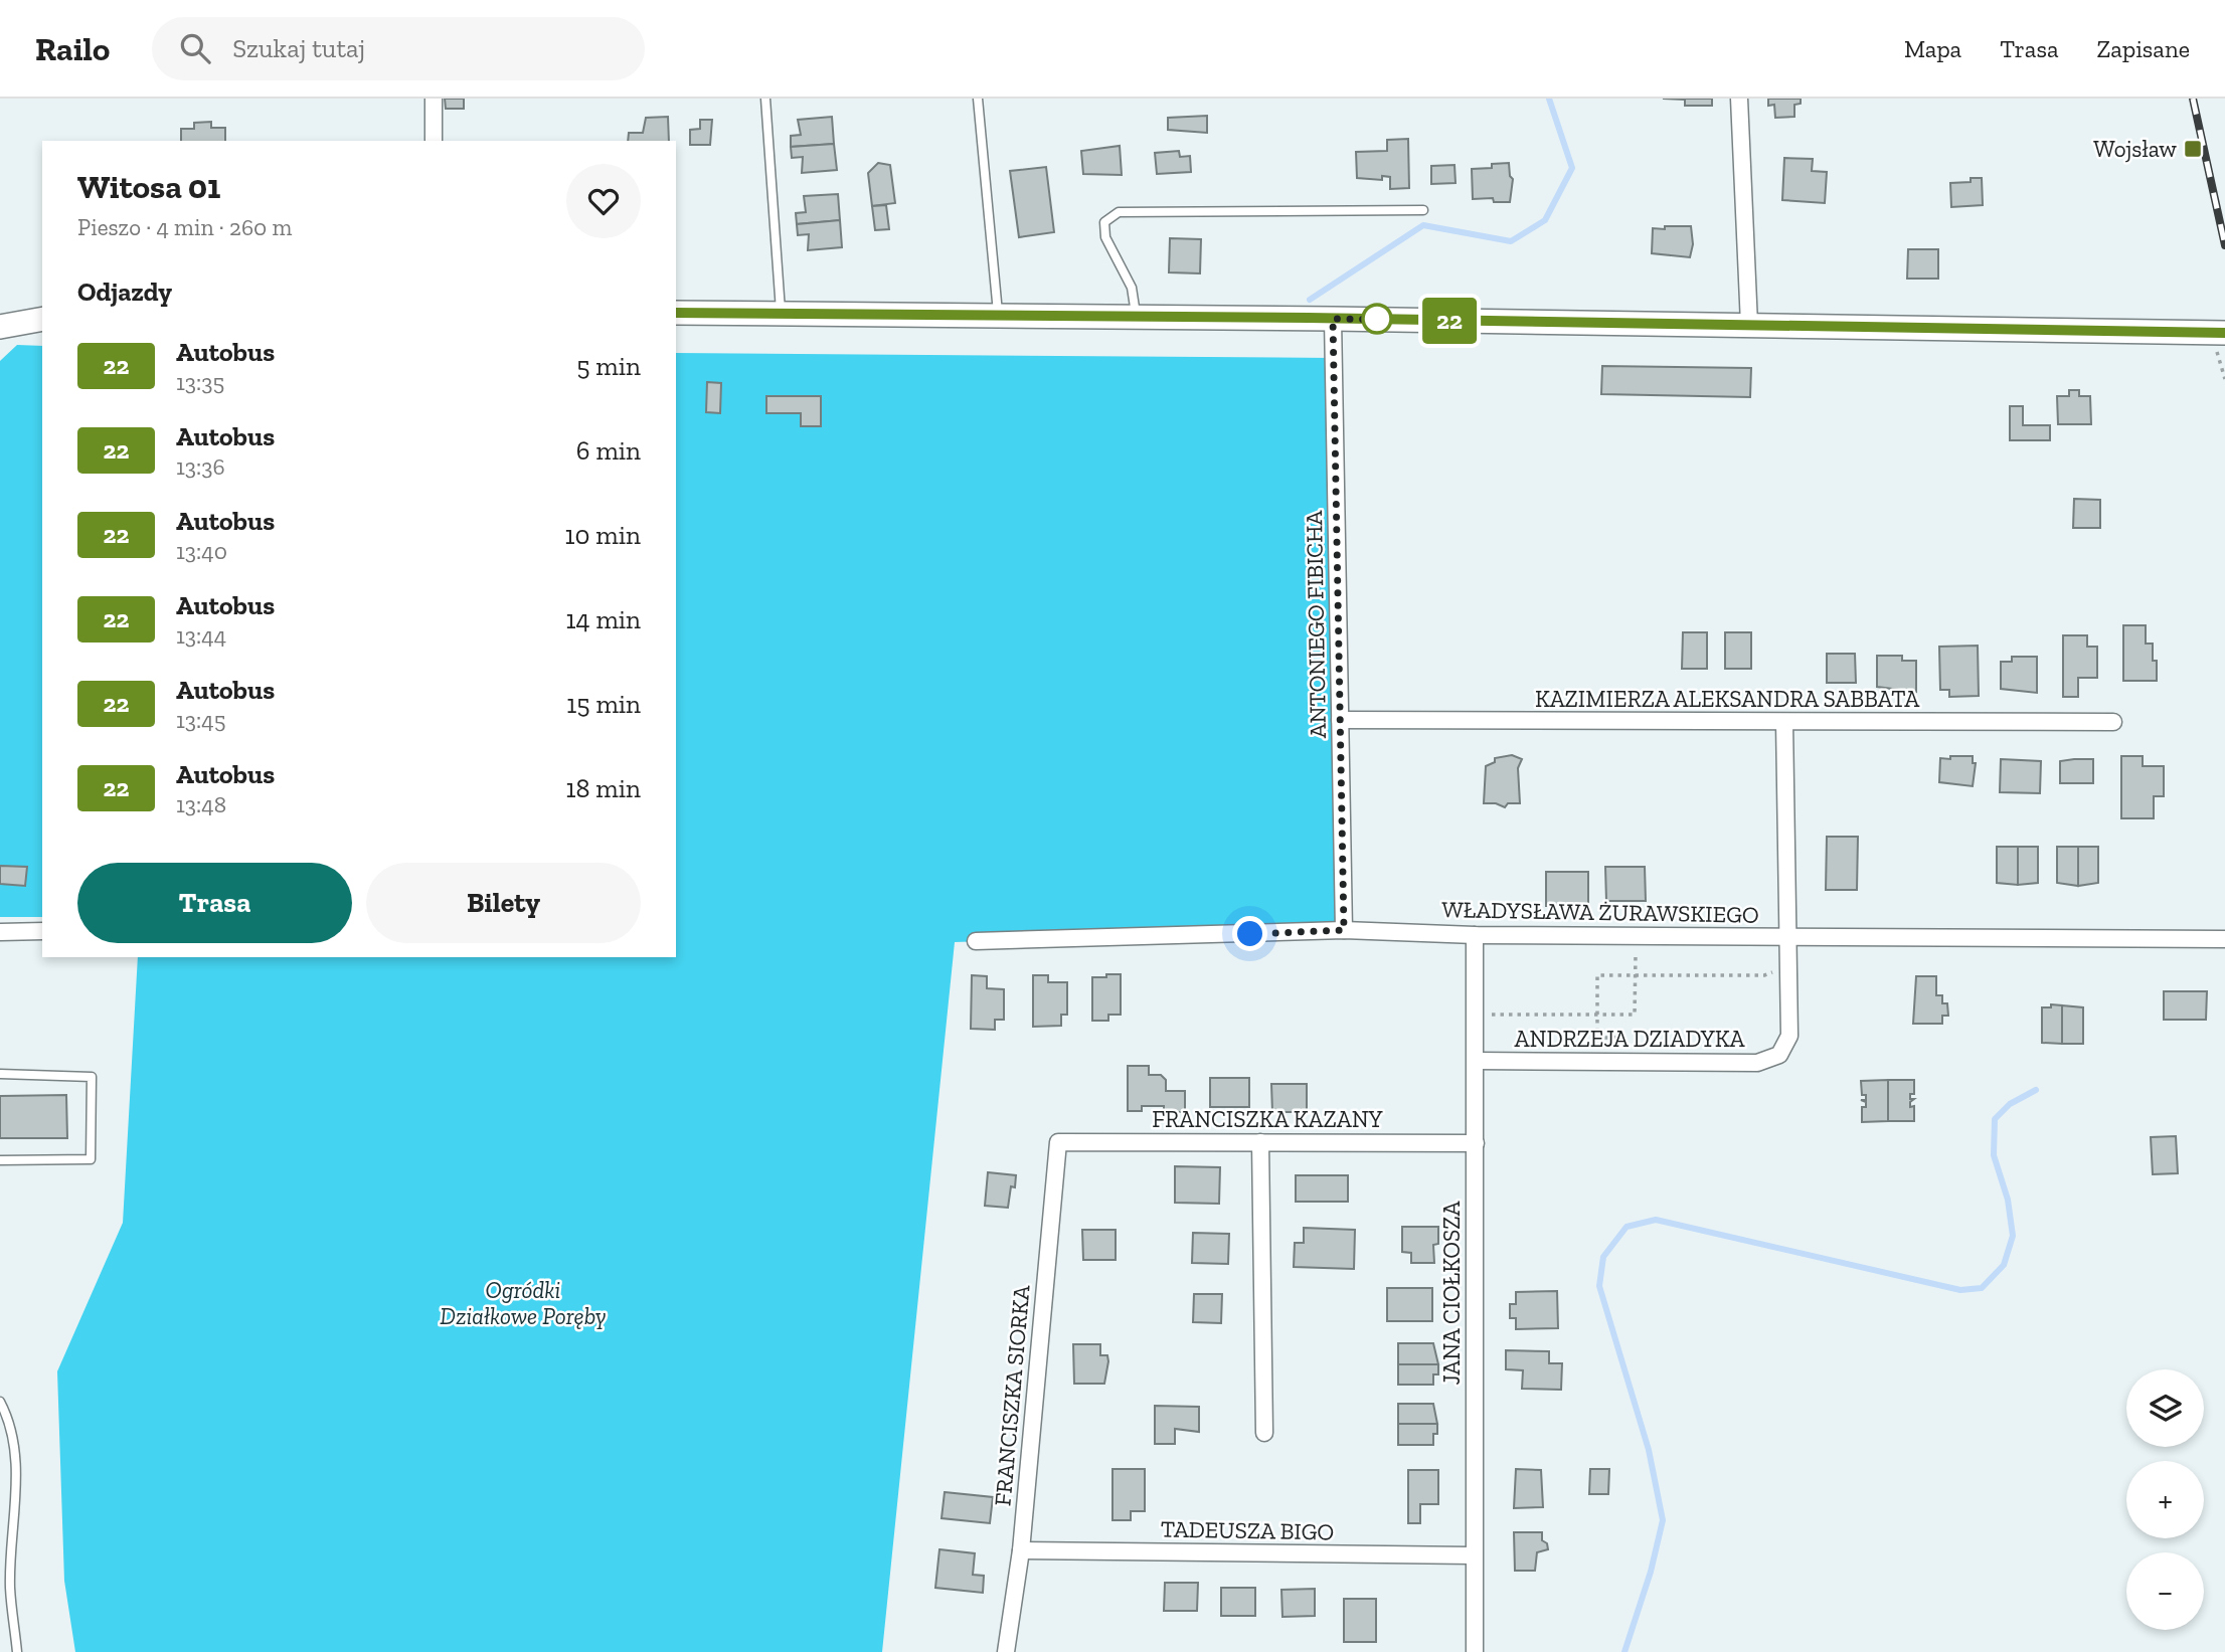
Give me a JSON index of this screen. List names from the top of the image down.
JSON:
{
  "streets": {
    "street": [
      "ANTONIEGO FIBICHA",
      "KAZIMIERZA ALEKSANDRA SABBATA",
      "WŁADYSŁAWA ŻURAWSKIEGO",
      "ANDRZEJA DZIADYKA",
      "FRANCISZKA KAZANY",
      "JANA CIOŁKOSZA",
      "FRANCISZKA SIORKA",
      "TADEUSZA BIGO"
    ]
  },
  "crossings": [
    ["ANTONIEGO FIBICHA", "KAZIMIERZA ALEKSANDRA SABBATA"],
    ["ANTONIEGO FIBICHA", "WŁADYSŁAWA ŻURAWSKIEGO"],
    ["WŁADYSŁAWA ŻURAWSKIEGO", "JANA CIOŁKOSZA"],
    ["ANDRZEJA DZIADYKA", "JANA CIOŁKOSZA"],
    ["FRANCISZKA KAZANY", "JANA CIOŁKOSZA"],
    ["FRANCISZKA KAZANY", "FRANCISZKA SIORKA"],
    ["JANA CIOŁKOSZA", "TADEUSZA BIGO"],
    ["FRANCISZKA SIORKA", "TADEUSZA BIGO"]
  ],
  "parks": ["Ogródki Działkowe Poręby"],
  "places": {
    "transit": ["Wojsław"]
  },
  "lines": ["bus line 22"],
  "page": {
    "header": "Railo",
    "search": "Szukaj tutaj",
    "nav": ["Mapa", "Trasa", "Zapisane"],
    "on_map": "22",
    "heading": [
      ["Witosa 01", "Pieszo · 4 min · 260 m"],
      "Odjazdy"
    ],
    "list": [
      {
        "mark": "22",
        "name": "Autobus",
        "note": "13:35",
        "value": "5 min"
      },
      {
        "mark": "22",
        "name": "Autobus",
        "note": "13:36",
        "value": "6 min"
      },
      {
        "mark": "22",
        "name": "Autobus",
        "note": "13:40",
        "value": "10 min"
      },
      {
        "mark": "22",
        "name": "Autobus",
        "note": "13:44",
        "value": "14 min"
      },
      {
        "mark": "22",
        "name": "Autobus",
        "note": "13:45",
        "value": "15 min"
      },
      {
        "mark": "22",
        "name": "Autobus",
        "note": "13:48",
        "value": "18 min"
      }
    ],
    "buttons": ["Trasa", "Bilety"],
    "map_buttons": ["+", "−"]
  }
}
